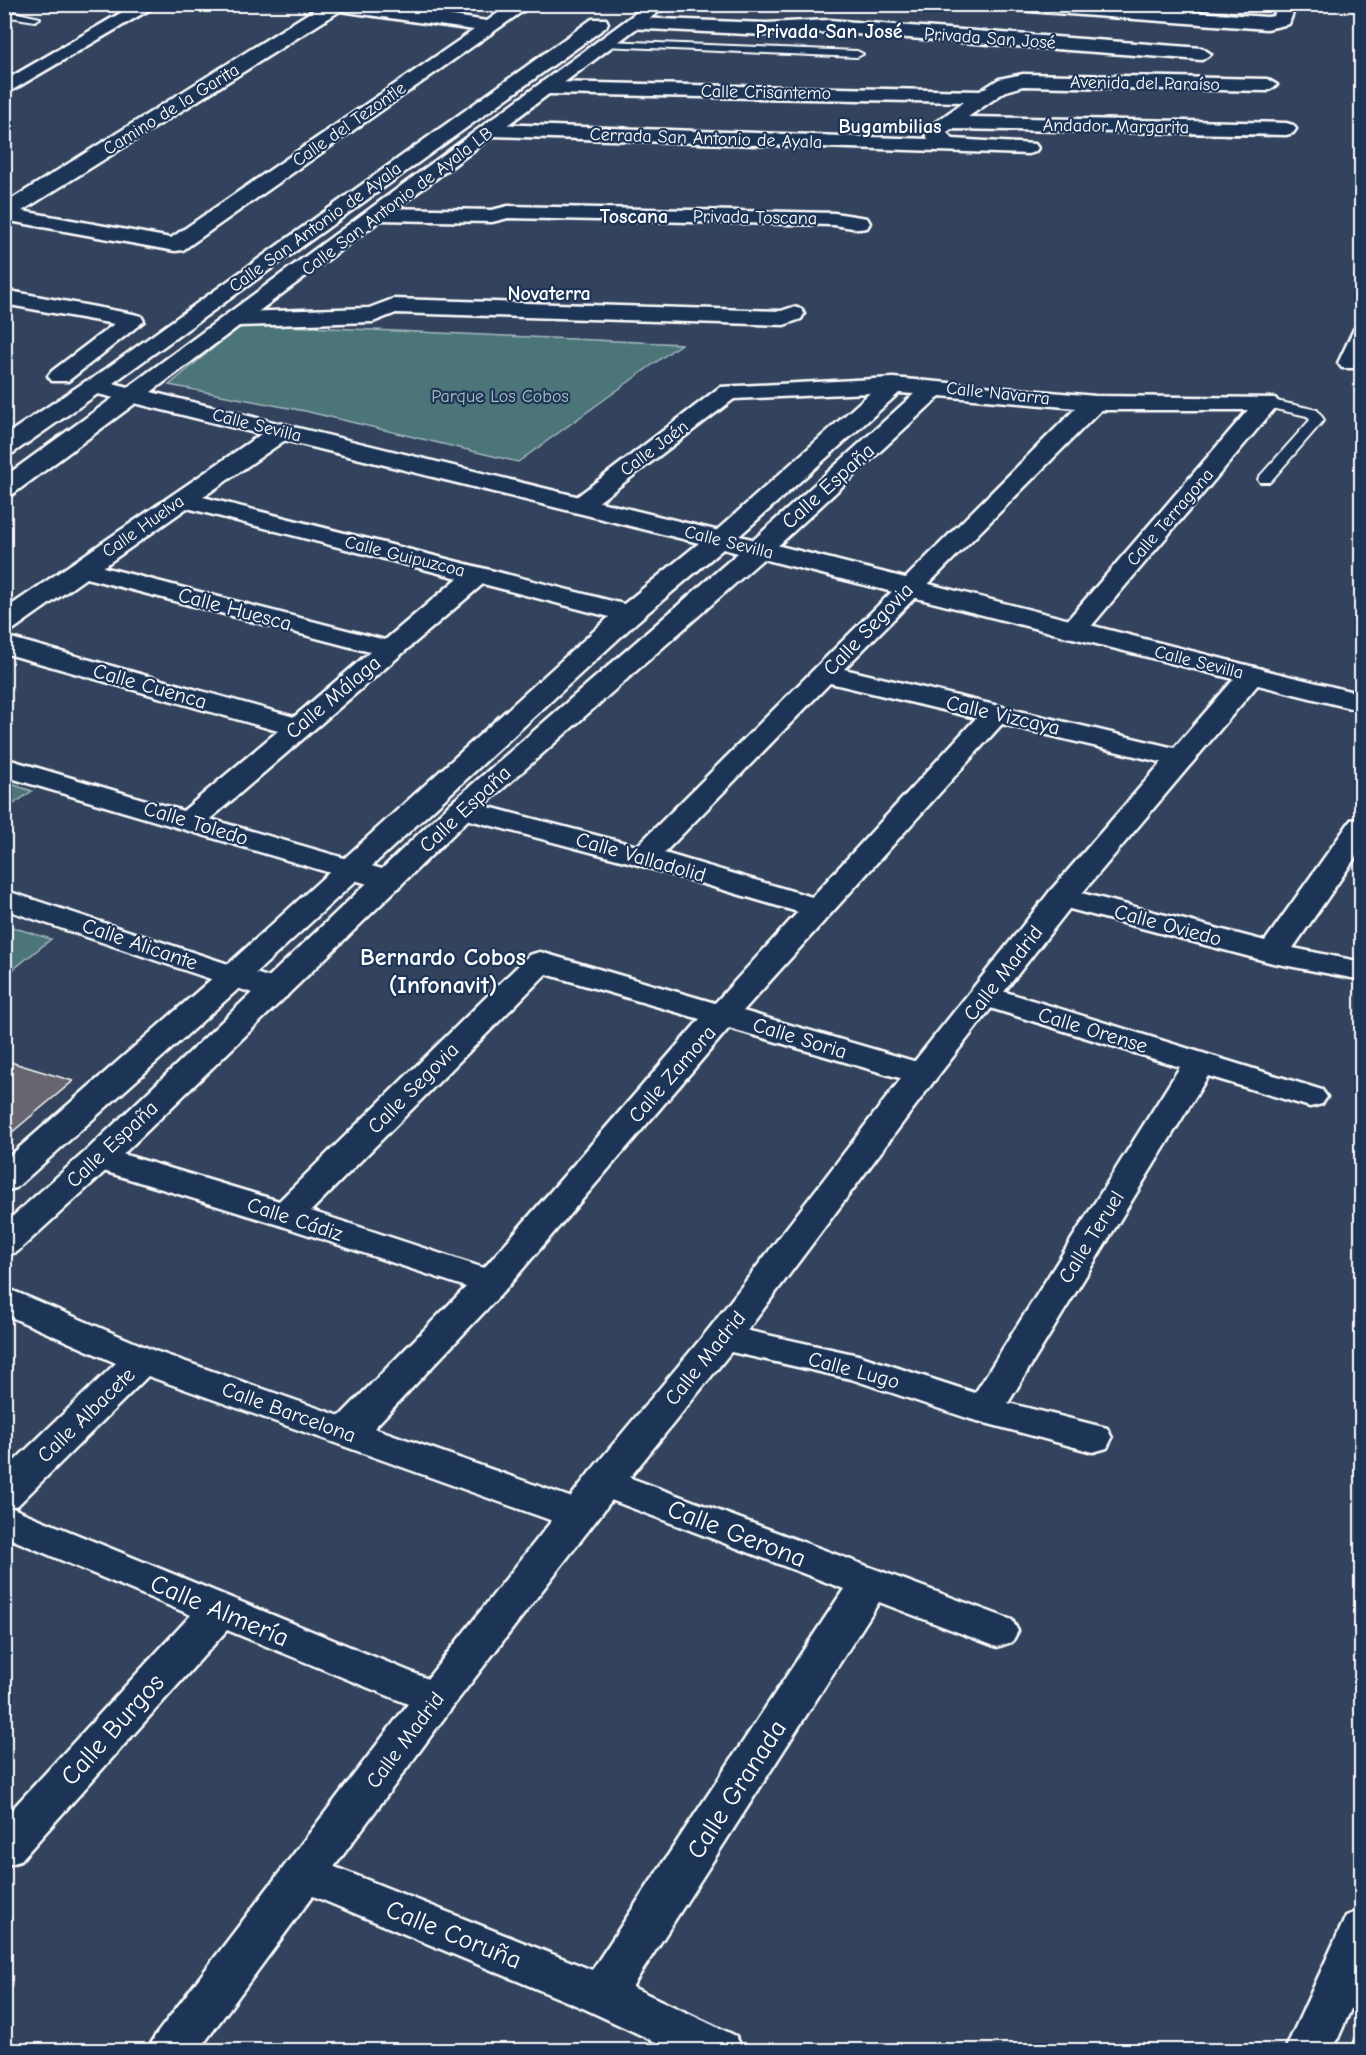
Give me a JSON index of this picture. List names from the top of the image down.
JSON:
{
  "streets": {
    "street": [
      "Privada San José",
      "Avenida del Paraíso",
      "Calle Crisantemo",
      "Camino de la Garita",
      "Calle del Tezontle",
      "Andador Margarita",
      "Cerrada San Antonio de Ayala",
      "Calle San Antonio de Ayala LB",
      "Privada Toscana",
      "Calle San Antonio de Ayala",
      "Calle Navarra",
      "Calle Sevilla",
      "Calle Jaén",
      "Calle España",
      "Calle Terragona",
      "Calle Huelva",
      "Calle Guipuzcoa",
      "Calle Huesca",
      "Calle Segovia",
      "Calle Cuenca",
      "Calle Málaga",
      "Calle Vizcaya",
      "Calle Toledo",
      "Calle Valladolid",
      "Calle Oviedo",
      "Calle Alicante",
      "Calle Madrid",
      "Calle Orense",
      "Calle Soria",
      "Calle Zamora",
      "Calle Cádiz",
      "Calle Teruel",
      "Calle Lugo",
      "Calle Barcelona",
      "Calle Albacete",
      "Calle Gerona",
      "Calle Almería",
      "Calle Burgos",
      "Calle Granada",
      "Calle Coruña"
    ]
  },
  "crossings": [
    ["Privada San José", "Calle San Antonio de Ayala LB"],
    ["Avenida del Paraíso", "Calle Crisantemo"],
    ["Avenida del Paraíso", "Andador Margarita"],
    ["Calle Crisantemo", "Calle San Antonio de Ayala LB"],
    ["Camino de la Garita", "Calle del Tezontle"],
    ["Cerrada San Antonio de Ayala", "Calle San Antonio de Ayala LB"],
    ["Calle San Antonio de Ayala LB", "Privada Toscana"],
    ["Calle San Antonio de Ayala LB", "Calle Sevilla"],
    ["Calle San Antonio de Ayala", "Calle Sevilla"],
    ["Calle Navarra", "Calle Jaén"],
    ["Calle Navarra", "Calle España"],
    ["Calle Navarra", "Calle Terragona"],
    ["Calle Navarra", "Calle Segovia"],
    ["Calle Sevilla", "Calle Jaén"],
    ["Calle Sevilla", "Calle España"],
    ["Calle Sevilla", "Calle Terragona"],
    ["Calle Sevilla", "Calle Huelva"],
    ["Calle Sevilla", "Calle Segovia"],
    ["Calle Sevilla", "Calle Madrid"],
    ["Calle España", "Calle Guipuzcoa"],
    ["Calle España", "Calle Toledo"],
    ["Calle España", "Calle Valladolid"],
    ["Calle España", "Calle Alicante"],
    ["Calle España", "Calle Cádiz"],
    ["Calle Huelva", "Calle Guipuzcoa"],
    ["Calle Huelva", "Calle Huesca"],
    ["Calle Guipuzcoa", "Calle Málaga"],
    ["Calle Huesca", "Calle Málaga"],
    ["Calle Segovia", "Calle Vizcaya"],
    ["Calle Segovia", "Calle Valladolid"],
    ["Calle Segovia", "Calle Soria"],
    ["Calle Segovia", "Calle Cádiz"],
    ["Calle Cuenca", "Calle Málaga"],
    ["Calle Málaga", "Calle Toledo"],
    ["Calle Vizcaya", "Calle Madrid"],
    ["Calle Vizcaya", "Calle Zamora"],
    ["Calle Valladolid", "Calle Zamora"],
    ["Calle Oviedo", "Calle Madrid"],
    ["Calle Madrid", "Calle Orense"],
    ["Calle Madrid", "Calle Soria"],
    ["Calle Madrid", "Calle Lugo"],
    ["Calle Madrid", "Calle Barcelona"],
    ["Calle Madrid", "Calle Gerona"],
    ["Calle Madrid", "Calle Almería"],
    ["Calle Madrid", "Calle Coruña"],
    ["Calle Orense", "Calle Teruel"],
    ["Calle Soria", "Calle Zamora"],
    ["Calle Zamora", "Calle Cádiz"],
    ["Calle Zamora", "Calle Barcelona"],
    ["Calle Teruel", "Calle Lugo"],
    ["Calle Barcelona", "Calle Albacete"],
    ["Calle Gerona", "Calle Granada"],
    ["Calle Almería", "Calle Burgos"],
    ["Calle Granada", "Calle Coruña"]
  ],
  "districts": [
    "Privada San José",
    "Bugambilias",
    "Toscana",
    "Novaterra",
    "Bernardo Cobos (Infonavit)"
  ],
  "parks": ["Parque Los Cobos"]
}
